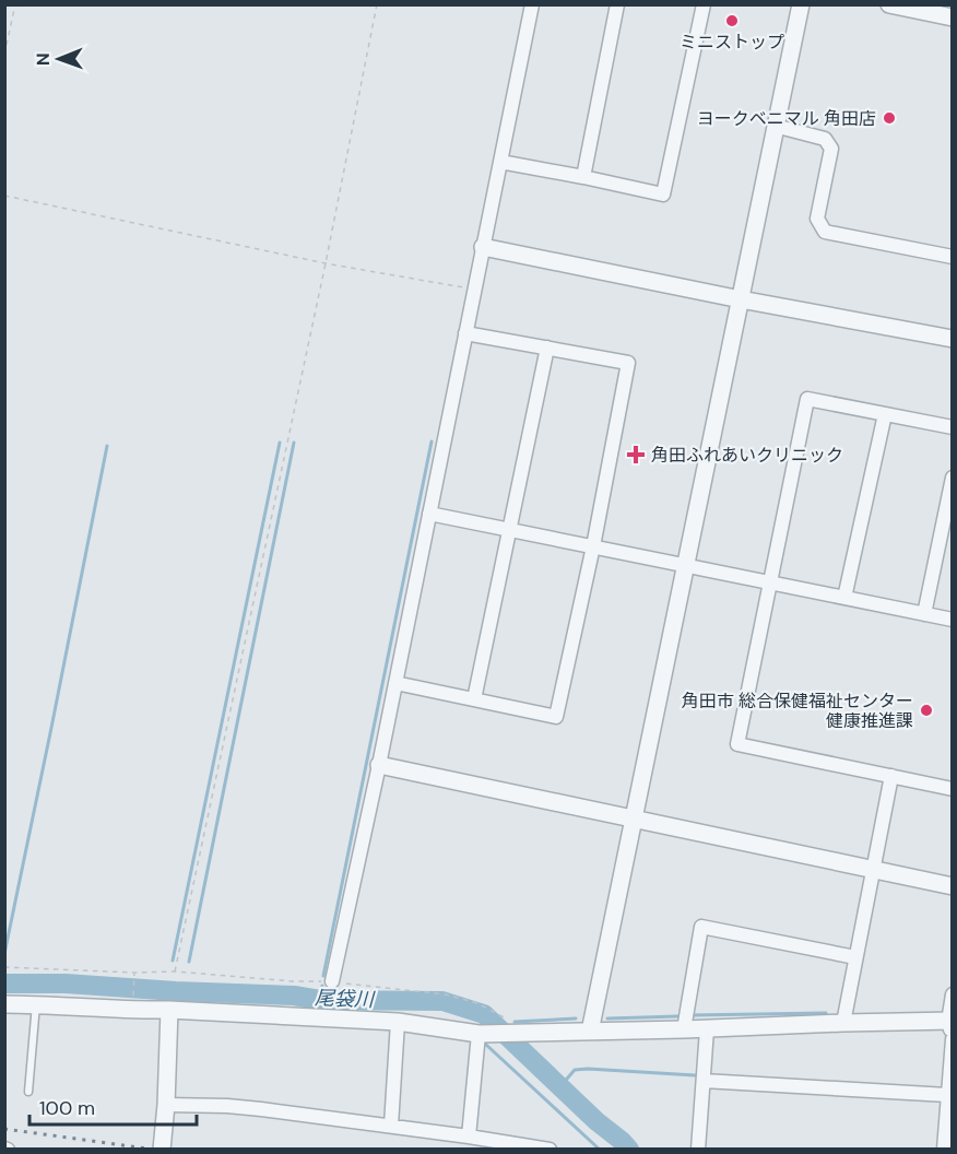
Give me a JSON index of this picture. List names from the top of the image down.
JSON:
{
  "water": ["尾袋川"],
  "places": {
    "other": ["ミニストップ", "ヨークベニマル 角田店", "角田市 総合保健福祉センター 健康推進課"],
    "health": ["角田ふれあいクリニック"]
  },
  "scale_bar": "100 m",
  "north": "left"
}
